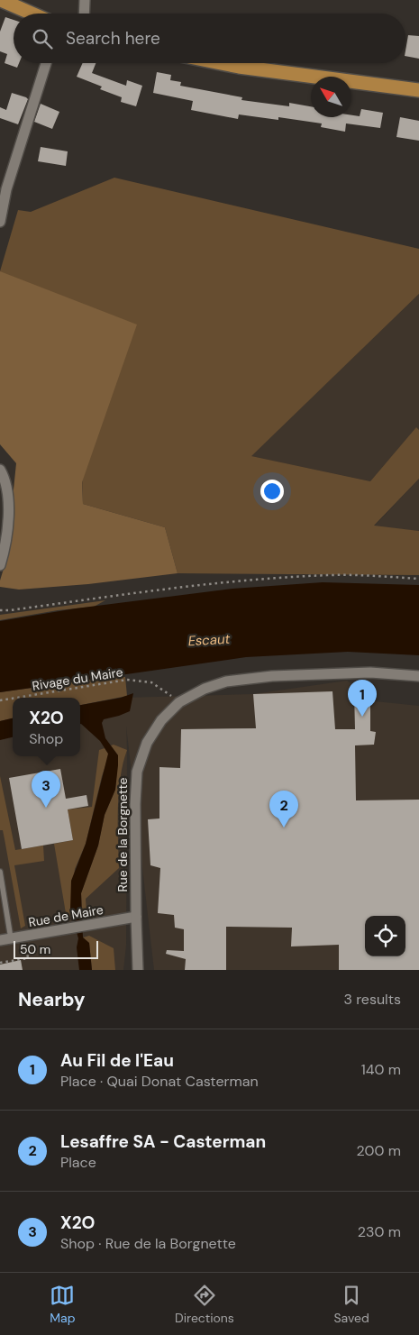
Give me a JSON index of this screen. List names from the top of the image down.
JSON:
{
  "streets": {
    "street": ["Rue de la Borgnette", "Rue de Maire"],
    "path": ["Rivage du Maire"]
  },
  "crossings": [
    ["Rivage du Maire", "Rue de la Borgnette"],
    ["Rue de la Borgnette", "Rue de Maire"]
  ],
  "water": ["Escaut"],
  "scale_bar": "50 m",
  "north": "top left",
  "page": {
    "search": "Search here",
    "pins": ["1", "3", "2"],
    "popup": ["X2O", "Shop"],
    "scale": "50 m",
    "heading": ["Nearby", "3 results"],
    "list": [
      {
        "mark": "1",
        "name": "Au Fil de l'Eau",
        "note": "Place · Quai Donat Casterman",
        "value": "140 m"
      },
      {
        "mark": "2",
        "name": "Lesaffre SA - Casterman",
        "note": "Place",
        "value": "200 m"
      },
      {
        "mark": "3",
        "name": "X2O",
        "note": "Shop · Rue de la Borgnette",
        "value": "230 m"
      }
    ],
    "nav": ["Map", "Directions", "Saved"]
  }
}
